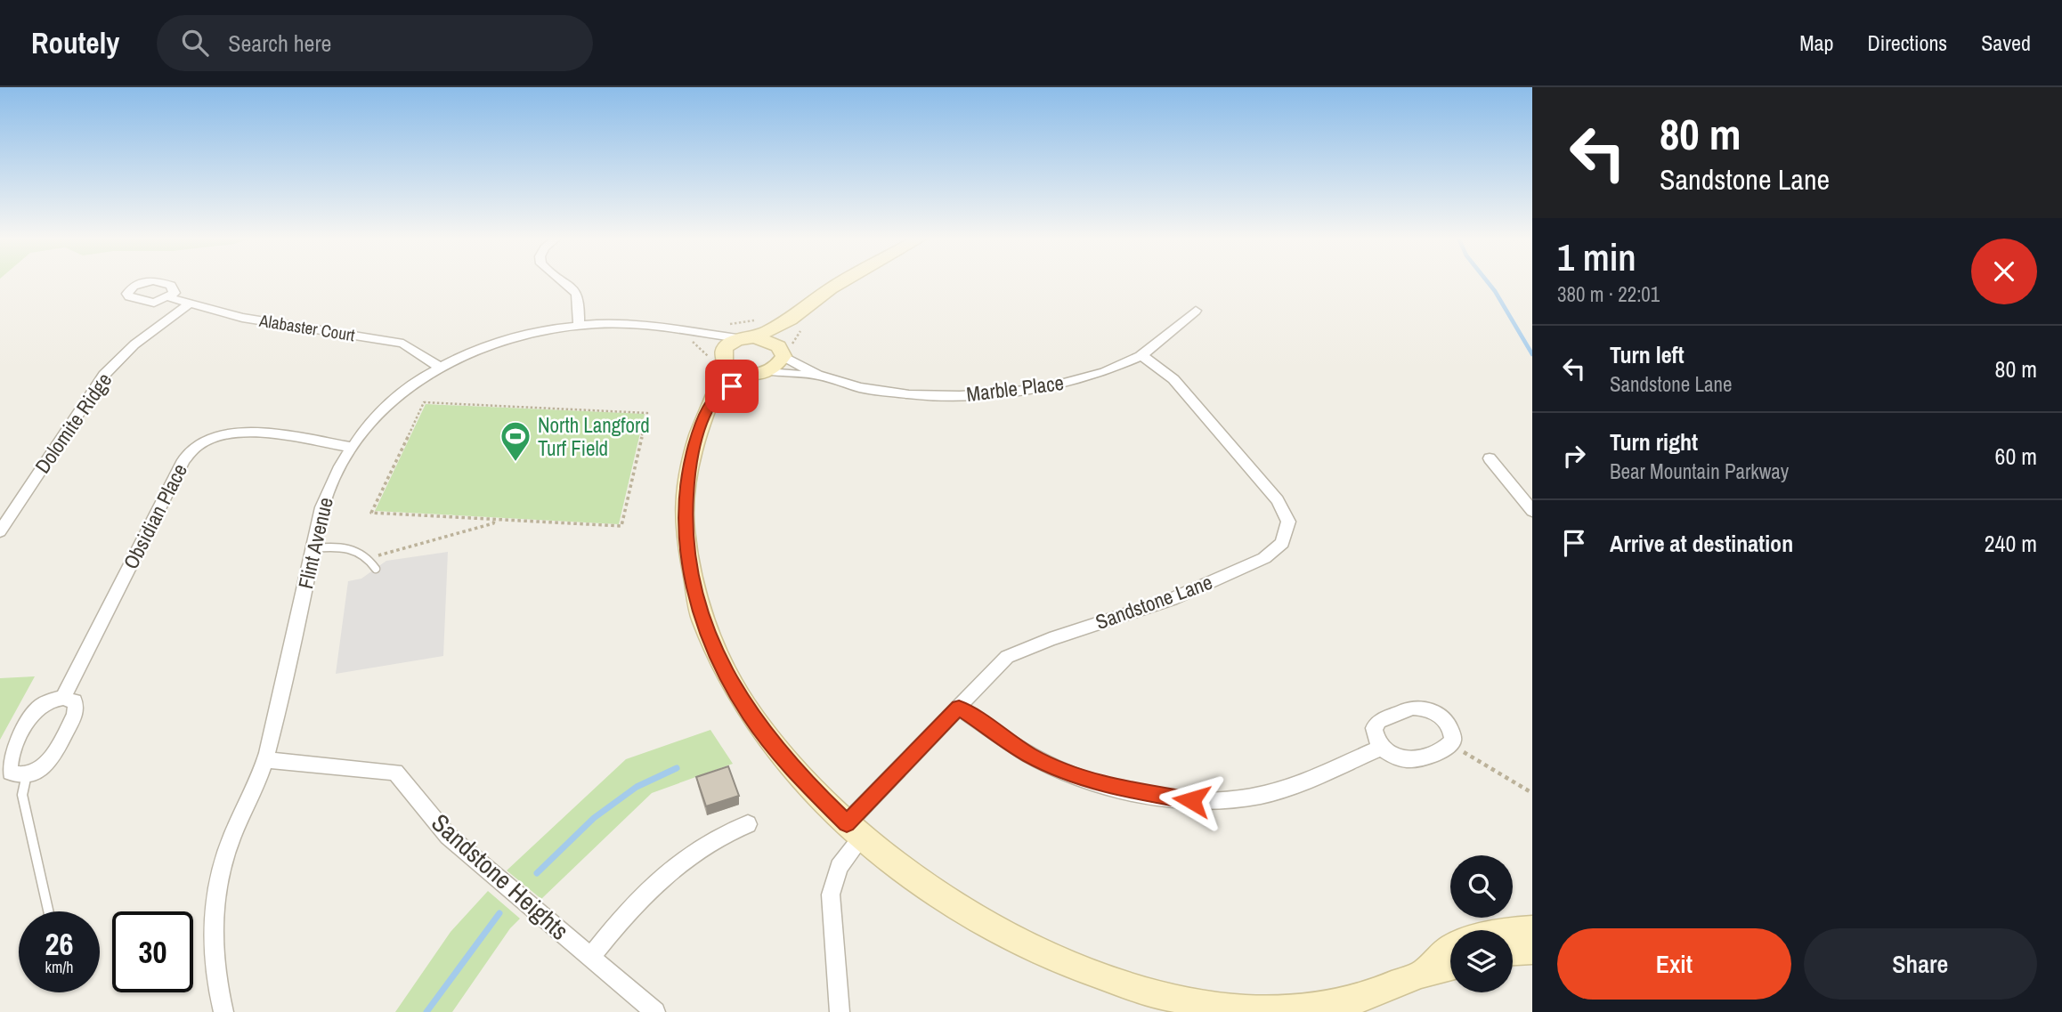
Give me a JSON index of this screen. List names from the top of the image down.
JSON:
{
  "streets": {
    "street": [
      "Alabaster Court",
      "Marble Place",
      "Dolomite Ridge",
      "Obsidian Place",
      "Flint Avenue",
      "Sandstone Lane",
      "Sandstone Heights"
    ]
  },
  "crossings": [
    ["Alabaster Court", "Dolomite Ridge"],
    ["Alabaster Court", "Flint Avenue"],
    ["Marble Place", "Sandstone Lane"],
    ["Obsidian Place", "Flint Avenue"],
    ["Flint Avenue", "Sandstone Heights"]
  ],
  "places": {
    "sports": ["North Langford Turf Field"]
  },
  "page": {
    "header": "Routely",
    "search": "Search here",
    "nav": ["Map", "Directions", "Saved"],
    "turn": ["80 m", "Sandstone Lane"],
    "heading": ["1 min", "380 m · 22:01"],
    "list": [
      {
        "name": "Turn left",
        "note": "Sandstone Lane",
        "value": "80 m"
      },
      {
        "name": "Turn right",
        "note": "Bear Mountain Parkway",
        "value": "60 m"
      },
      {
        "name": "Arrive at destination",
        "value": "240 m"
      }
    ],
    "speed": "26 km/h",
    "limit": "30",
    "buttons": ["Exit", "Share"]
  }
}
